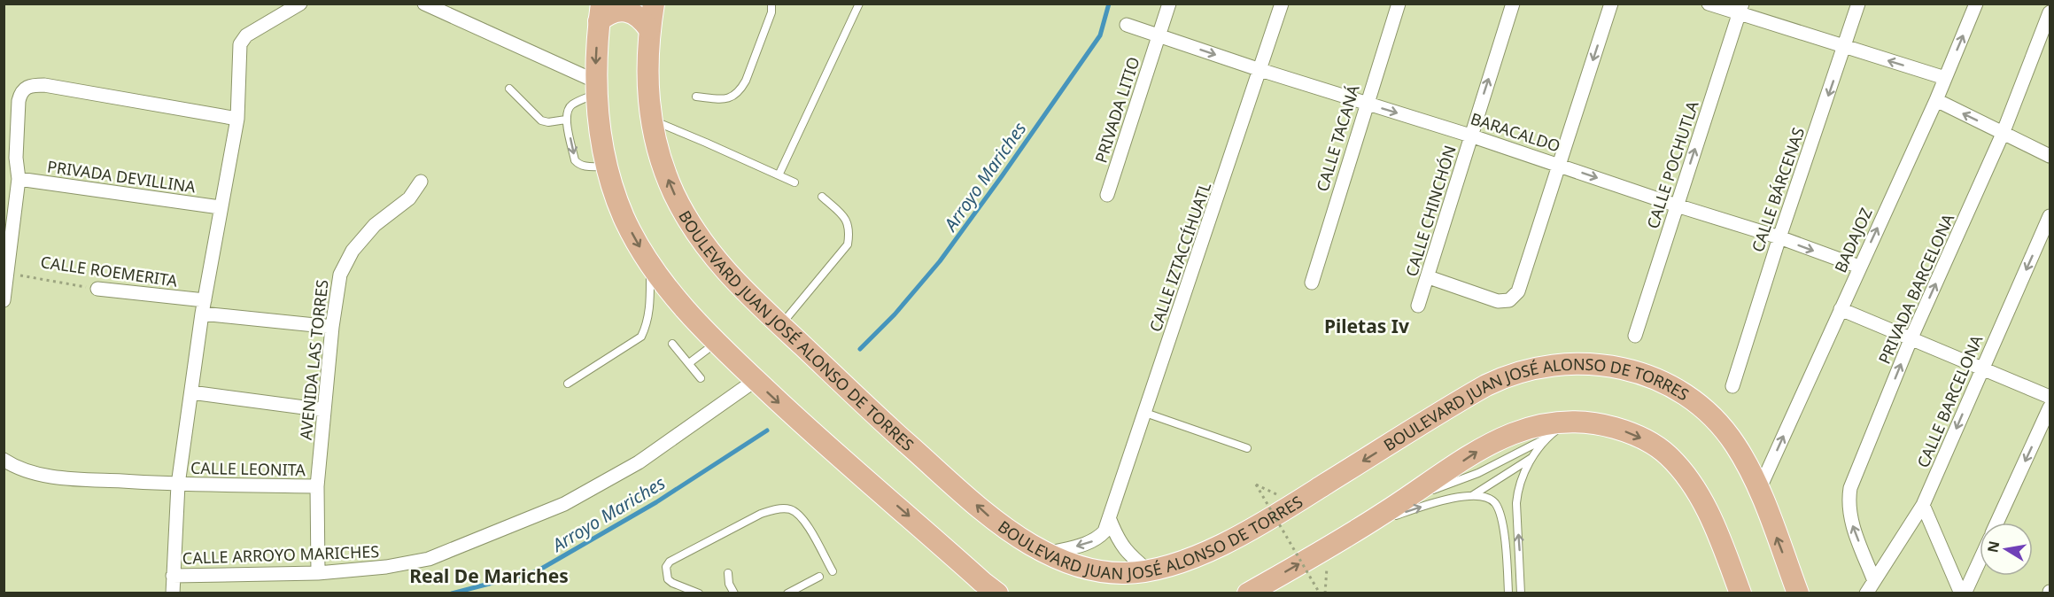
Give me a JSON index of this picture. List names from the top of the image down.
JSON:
{
  "streets": {
    "main road": ["BOULEVARD JUAN JOSÉ ALONSO DE TORRES"],
    "street": [
      "PRIVADA LITIO",
      "BARACALDO",
      "CALLE TACANÁ",
      "CALLE POCHUTLA",
      "PRIVADA DEVILLINA",
      "CALLE BÁRCENAS",
      "CALLE CHINCHÓN",
      "BADAJOZ",
      "CALLE IZTACCÍHUATL",
      "CALLE ROEMERITA",
      "PRIVADA BARCELONA",
      "AVENIDA LAS TORRES",
      "CALLE BARCELONA",
      "CALLE LEONITA",
      "CALLE ARROYO MARICHES"
    ]
  },
  "crossings": [
    ["PRIVADA LITIO", "BARACALDO"],
    ["BARACALDO", "CALLE TACANÁ"],
    ["BARACALDO", "CALLE POCHUTLA"],
    ["BARACALDO", "CALLE BÁRCENAS"],
    ["BARACALDO", "CALLE CHINCHÓN"],
    ["BARACALDO", "BADAJOZ"],
    ["BARACALDO", "CALLE IZTACCÍHUATL"],
    ["BADAJOZ", "BOULEVARD JUAN JOSÉ ALONSO DE TORRES"],
    ["CALLE IZTACCÍHUATL", "BOULEVARD JUAN JOSÉ ALONSO DE TORRES"],
    ["CALLE ROEMERITA", "AVENIDA LAS TORRES"],
    ["PRIVADA BARCELONA", "CALLE BARCELONA"],
    ["AVENIDA LAS TORRES", "CALLE LEONITA"],
    ["AVENIDA LAS TORRES", "CALLE ARROYO MARICHES"]
  ],
  "one_way": [
    "BARACALDO",
    "CALLE POCHUTLA",
    "CALLE BÁRCENAS",
    "BADAJOZ",
    "PRIVADA BARCELONA"
  ],
  "districts": ["Piletas Iv", "Real De Mariches"],
  "water": ["Arroyo Mariches"],
  "north": "left"
}
